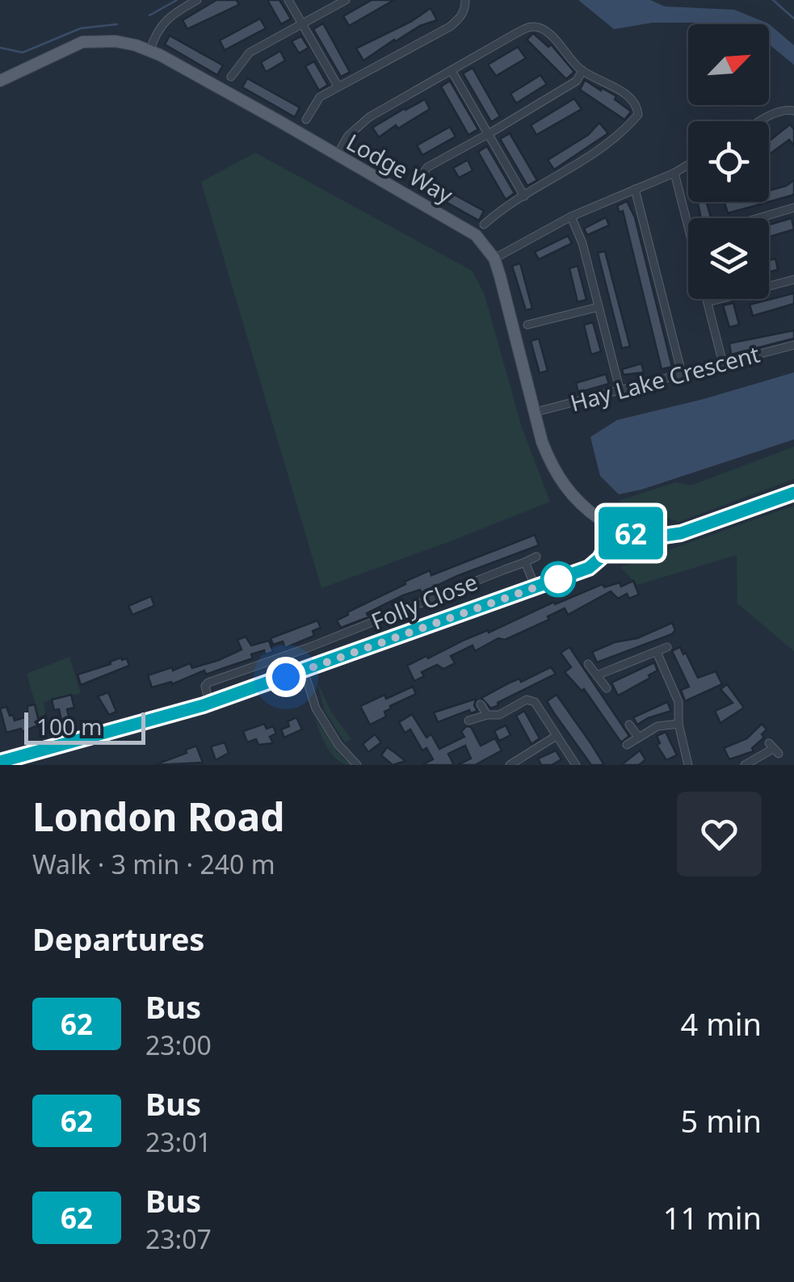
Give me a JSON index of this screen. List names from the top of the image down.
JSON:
{
  "streets": {
    "main road": ["Lodge Way"],
    "street": ["Hay Lake Crescent", "Folly Close"]
  },
  "lines": ["bus line 62"],
  "scale_bar": "100 m",
  "north": "top right",
  "page": {
    "on_map": "62",
    "scale": "100 m",
    "heading": [
      ["London Road", "Walk · 3 min · 240 m"],
      "Departures"
    ],
    "list": [
      {
        "mark": "62",
        "name": "Bus",
        "note": "23:00",
        "value": "4 min"
      },
      {
        "mark": "62",
        "name": "Bus",
        "note": "23:01",
        "value": "5 min"
      },
      {
        "mark": "62",
        "name": "Bus",
        "note": "23:07",
        "value": "11 min"
      }
    ]
  }
}
